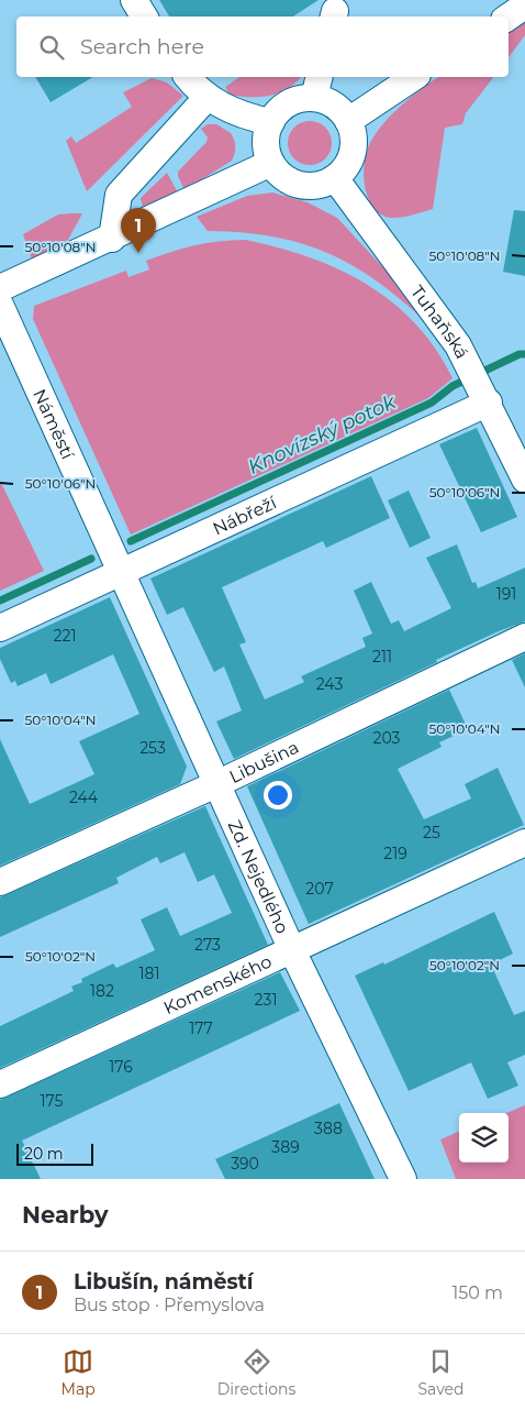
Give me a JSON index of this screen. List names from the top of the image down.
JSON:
{
  "streets": {
    "street": [
      "Tuhaňská",
      "Náměstí",
      "Nábřeží",
      "Libušina",
      "Zd. Nejedlého",
      "Komenského"
    ]
  },
  "crossings": [
    ["Tuhaňská", "Nábřeží"],
    ["Náměstí", "Nábřeží"],
    ["Náměstí", "Zd. Nejedlého"],
    ["Nábřeží", "Zd. Nejedlého"],
    ["Libušina", "Zd. Nejedlého"],
    ["Zd. Nejedlého", "Komenského"]
  ],
  "water": ["Knovízský potok"],
  "house_numbers": [
    "191",
    "221",
    "211",
    "243",
    "203",
    "253",
    "244",
    "25",
    "219",
    "207",
    "273",
    "181",
    "182",
    "231",
    "177",
    "176",
    "175",
    "388",
    "389",
    "390"
  ],
  "scale_bar": "20 m",
  "page": {
    "search": "Search here",
    "pins": "1",
    "scale": "20 m",
    "heading": "Nearby",
    "list": [
      {
        "mark": "1",
        "name": "Libušín, náměstí",
        "note": "Bus stop · Přemyslova",
        "value": "150 m"
      }
    ],
    "nav": ["Map", "Directions", "Saved"]
  },
  "coordinates": [
    "50°10'08\"N",
    "50°10'06\"N",
    "50°10'04\"N",
    "50°10'02\"N"
  ]
}
